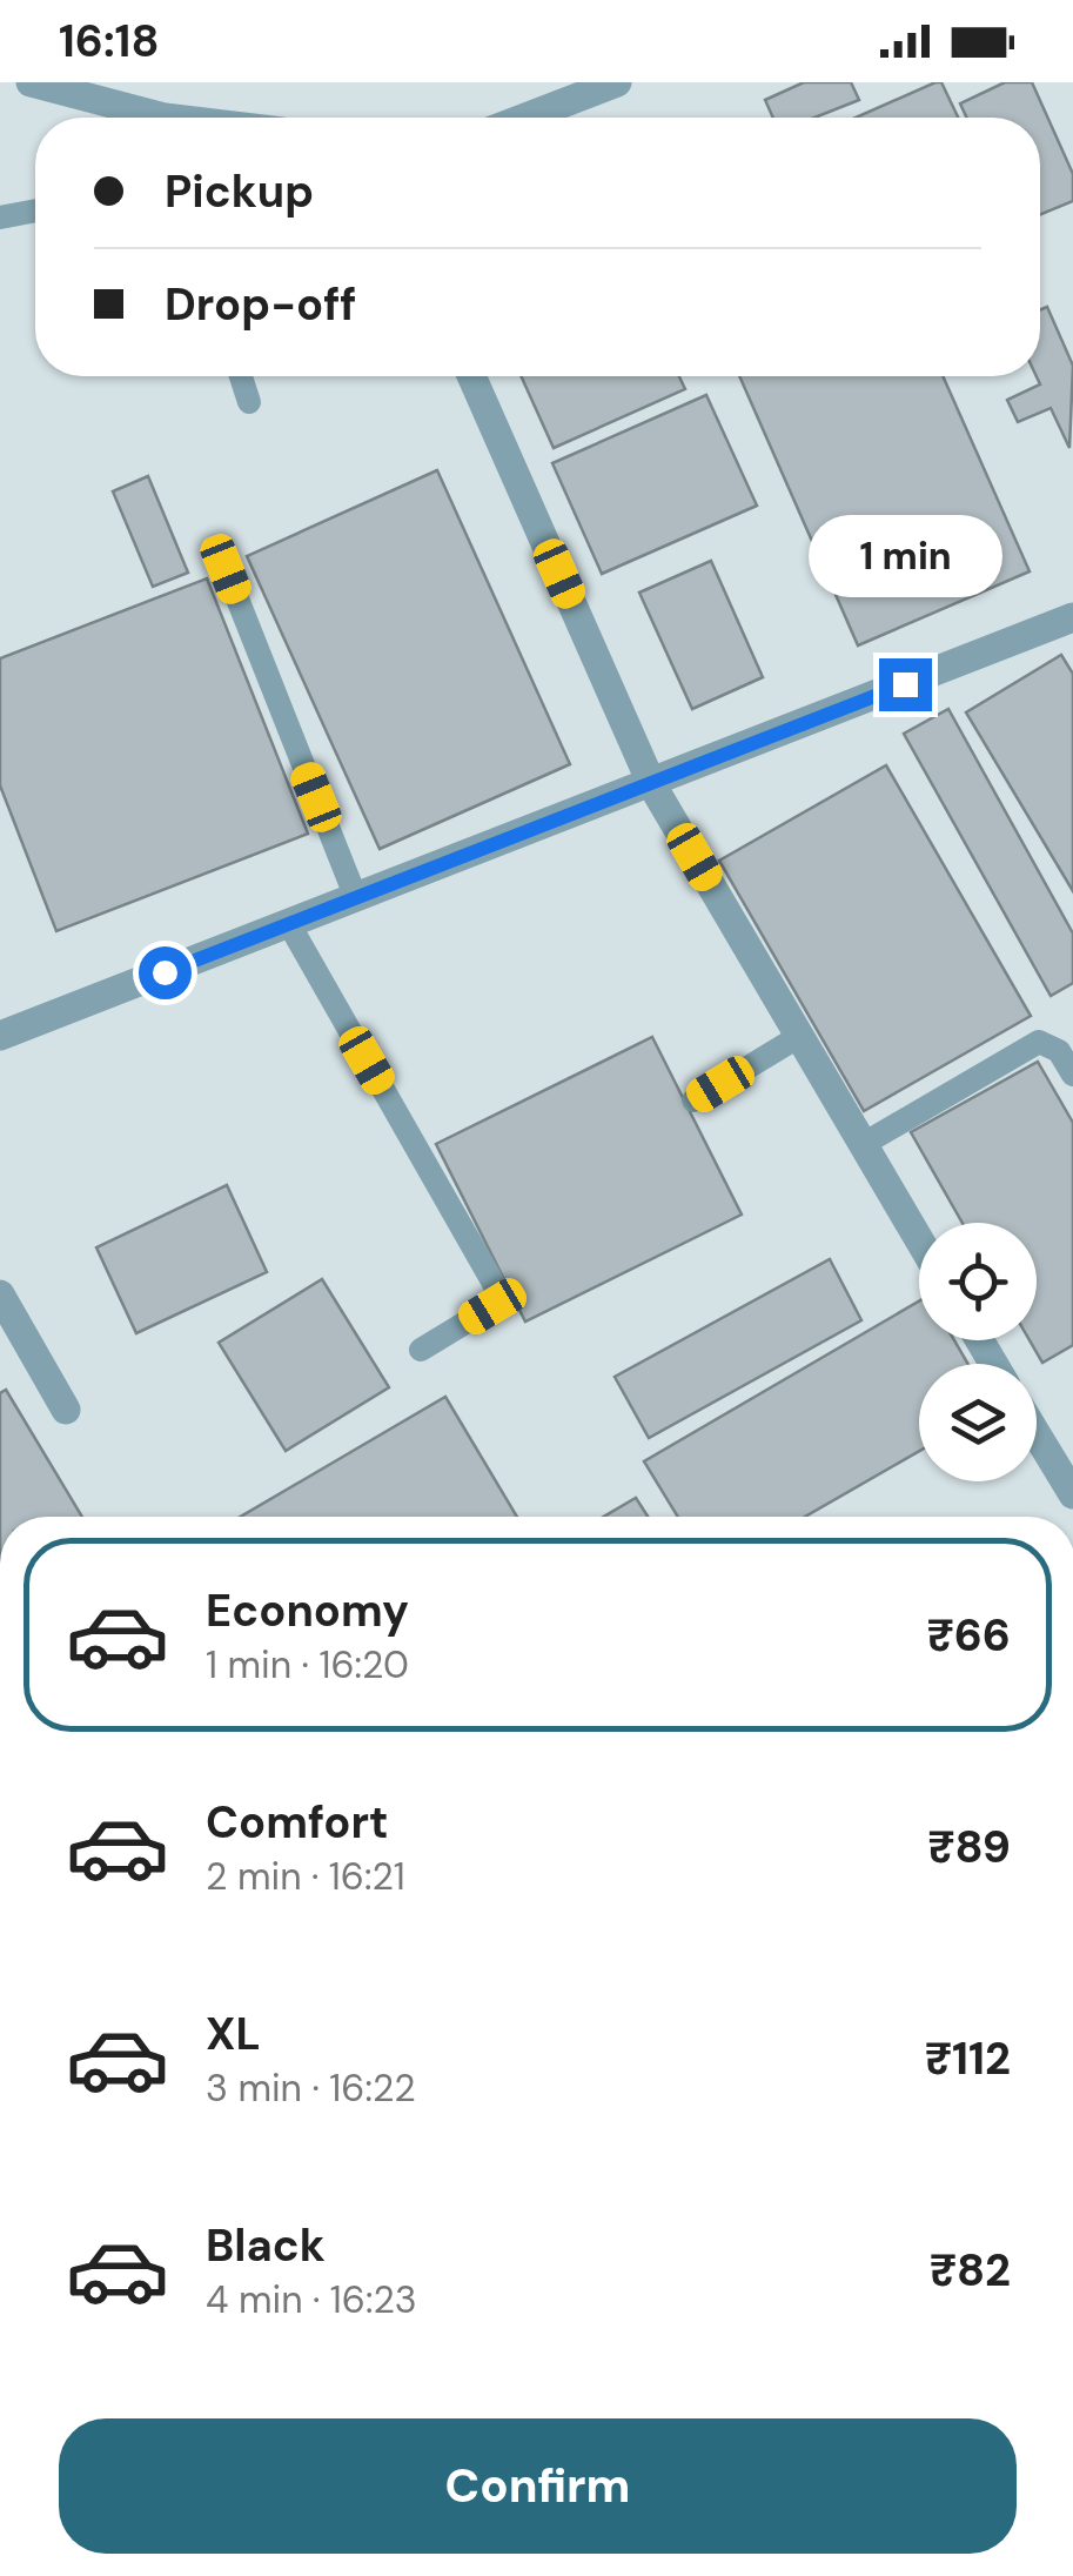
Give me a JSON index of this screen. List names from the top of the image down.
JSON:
{
  "page": {
    "status": "16:18",
    "banner": ["Pickup", "Drop-off"],
    "bubble": "1 min",
    "list": [
      {
        "name": "Economy",
        "note": "1 min · 16:20",
        "value": "₹66"
      },
      {
        "name": "Comfort",
        "note": "2 min · 16:21",
        "value": "₹89"
      },
      {
        "name": "XL",
        "note": "3 min · 16:22",
        "value": "₹112"
      },
      {
        "name": "Black",
        "note": "4 min · 16:23",
        "value": "₹82"
      }
    ],
    "buttons": "Confirm"
  }
}
